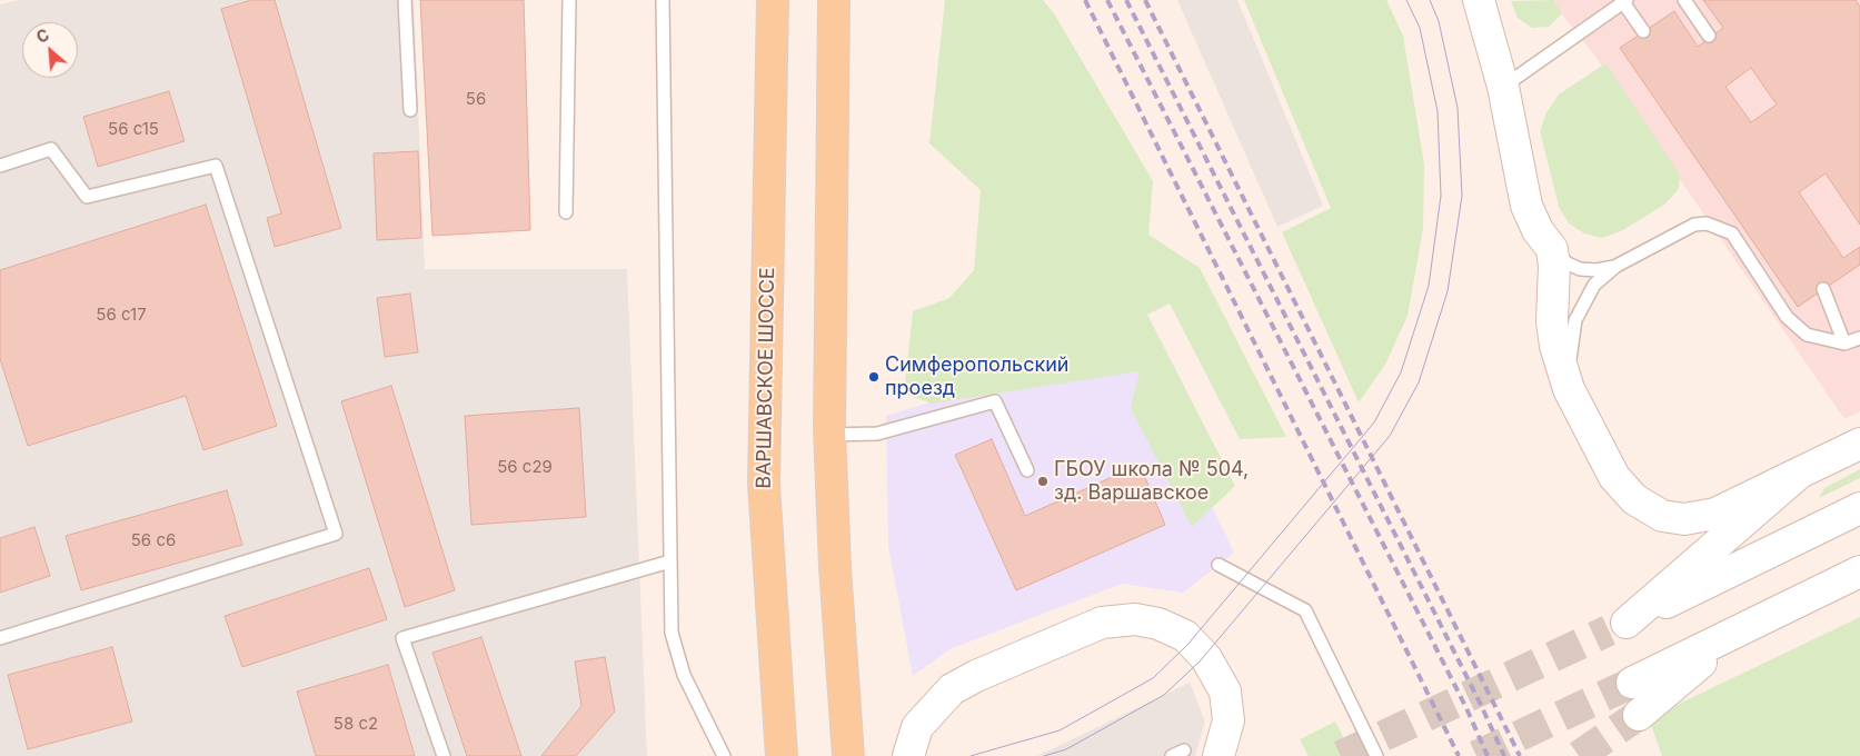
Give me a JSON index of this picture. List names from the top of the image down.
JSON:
{
  "streets": {
    "main road": ["ВАРШАВСКОЕ ШОССЕ"]
  },
  "places": ["Симферопольский проезд", "ГБОУ школа № 504, зд. Варшавское"],
  "house_numbers": [
    "56",
    "56 с15",
    "56 с17",
    "56 с29",
    "56 с6",
    "58 с2"
  ],
  "north": "top left"
}
